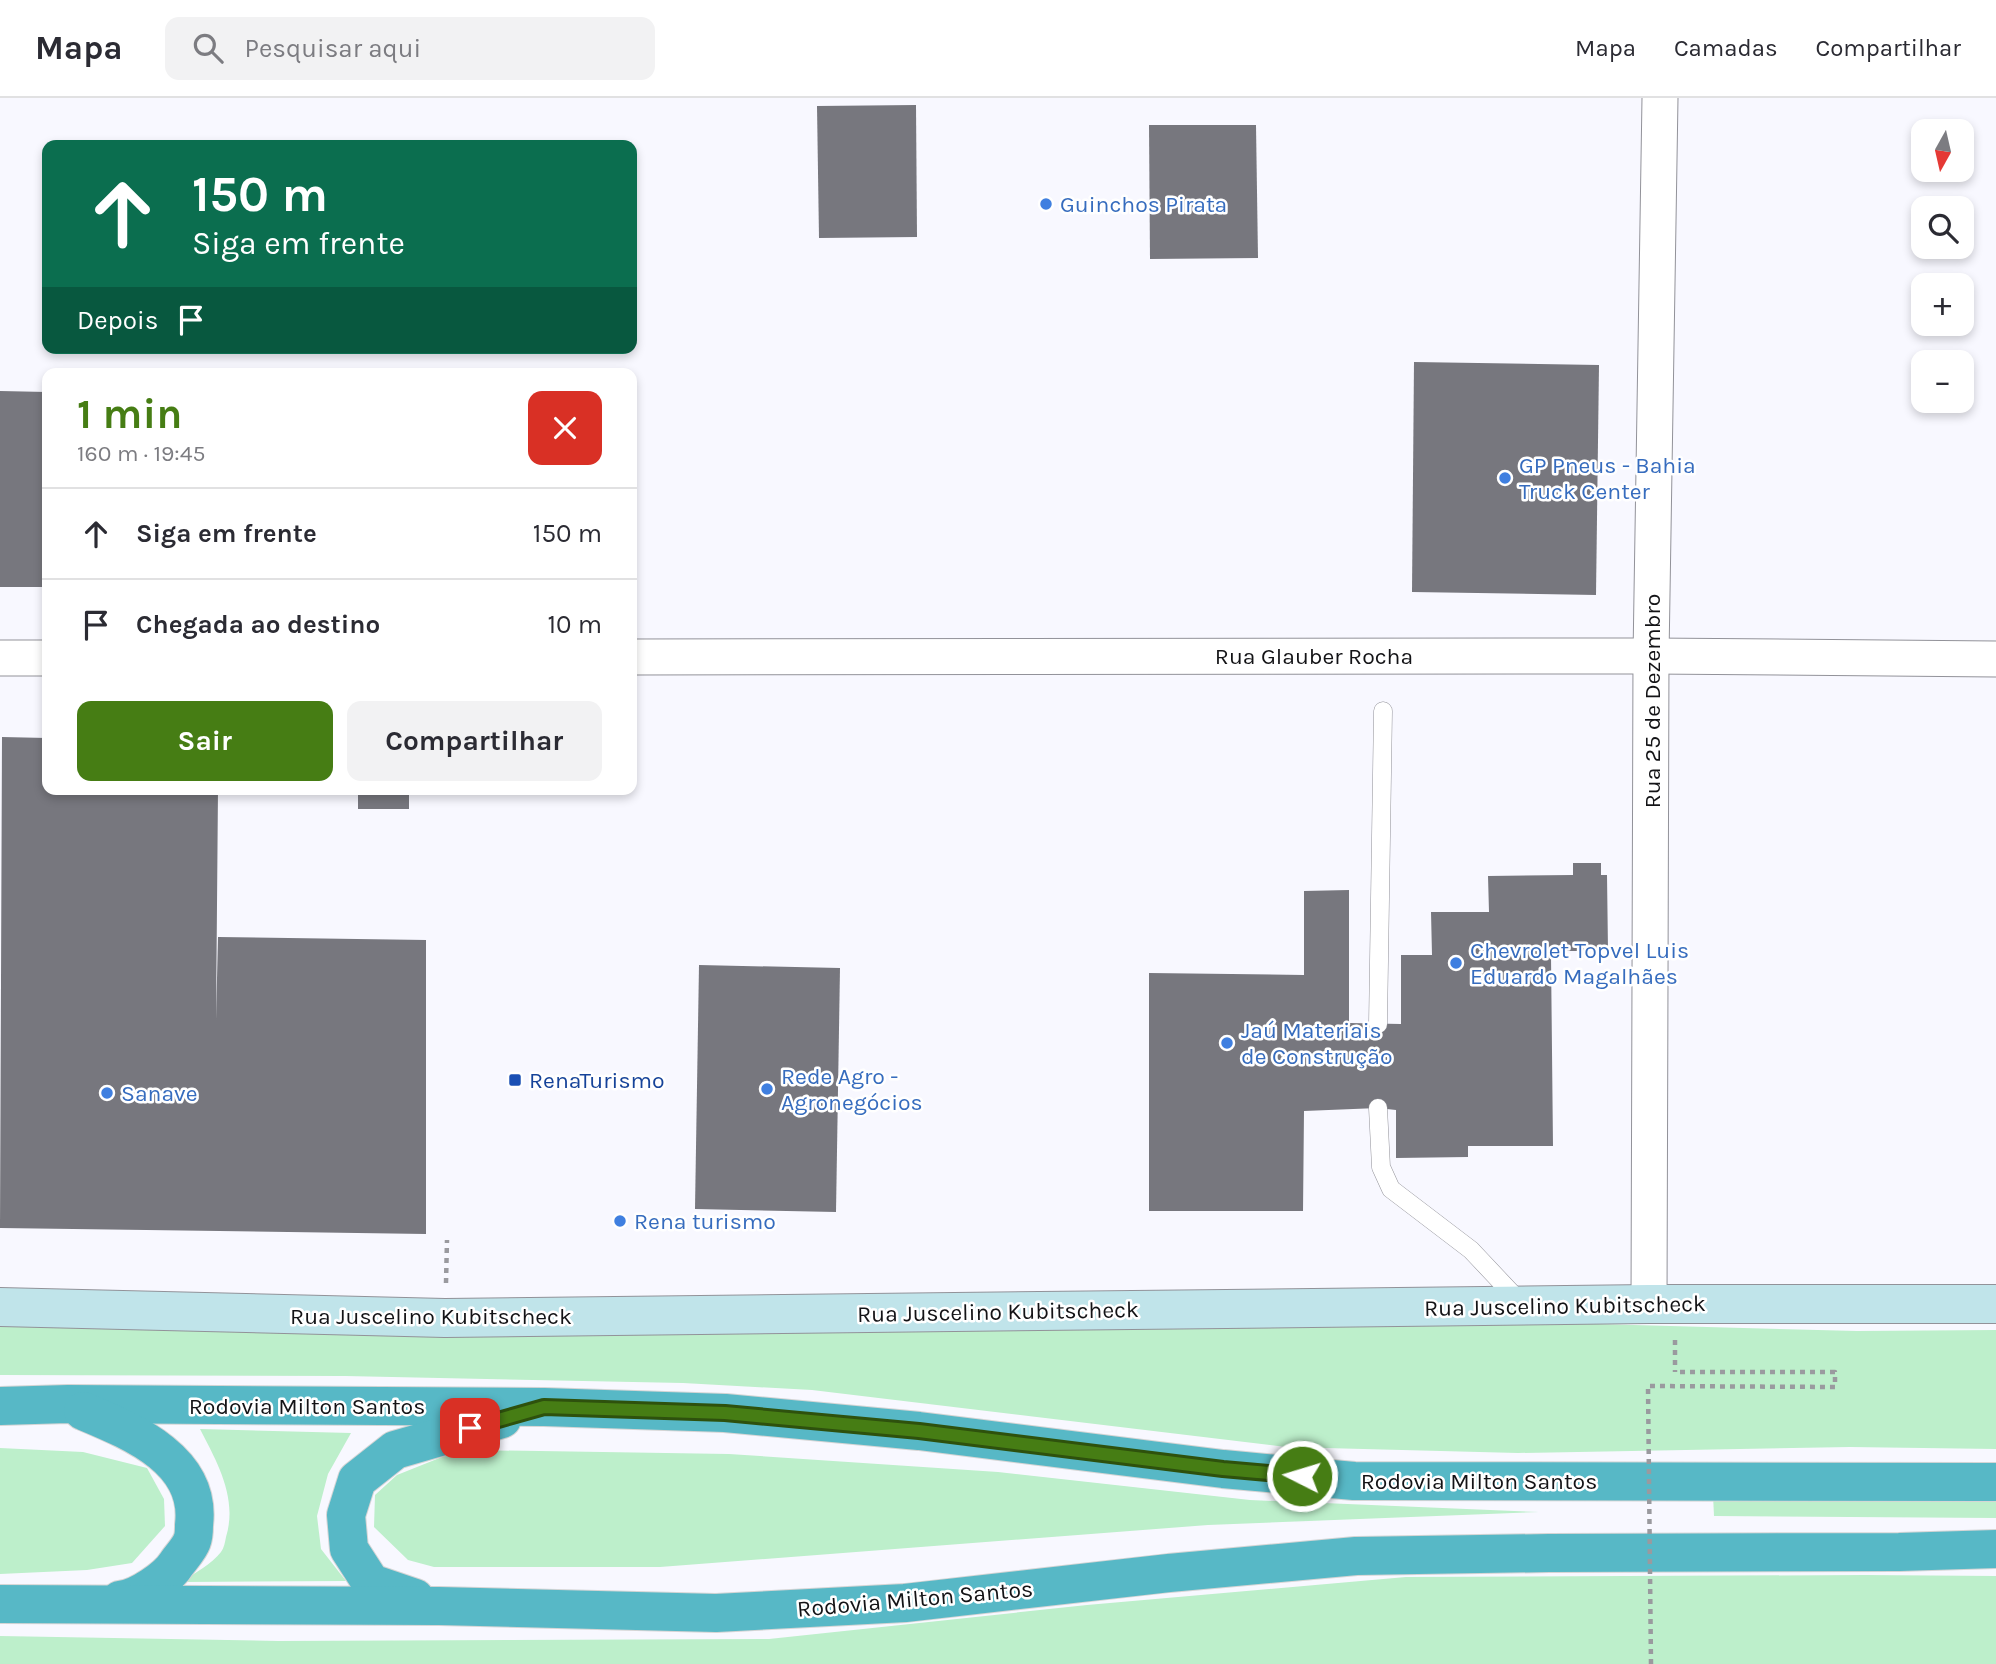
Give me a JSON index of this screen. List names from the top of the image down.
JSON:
{
  "streets": {
    "highway": ["Rodovia Milton Santos"],
    "main road": ["Rua Juscelino Kubitscheck"],
    "street": ["Rua Glauber Rocha", "Rua 25 de Dezembro"]
  },
  "crossings": [
    ["Rua Glauber Rocha", "Rua 25 de Dezembro"],
    ["Rua 25 de Dezembro", "Rua Juscelino Kubitscheck"]
  ],
  "places": {
    "other": [
      "Guinchos Pirata",
      "GP Pneus - Bahia Truck Center",
      "Chevrolet Topvel Luis Eduardo Magalhães",
      "Jaú Materiais de Construção",
      "Rede Agro - Agronegócios",
      "Sanave",
      "Rena turismo"
    ],
    "transit": ["RenaTurismo"]
  },
  "north": "bottom",
  "page": {
    "header": "Mapa",
    "search": "Pesquisar aqui",
    "nav": ["Mapa", "Camadas", "Compartilhar"],
    "map_buttons": ["+", "−"],
    "turn": ["150 m", "Siga em frente"],
    "then": "Depois",
    "heading": ["1 min", "160 m · 19:45"],
    "list": [
      {
        "name": "Siga em frente",
        "value": "150 m"
      },
      {
        "name": "Chegada ao destino",
        "value": "10 m"
      }
    ],
    "buttons": ["Sair", "Compartilhar"]
  }
}
